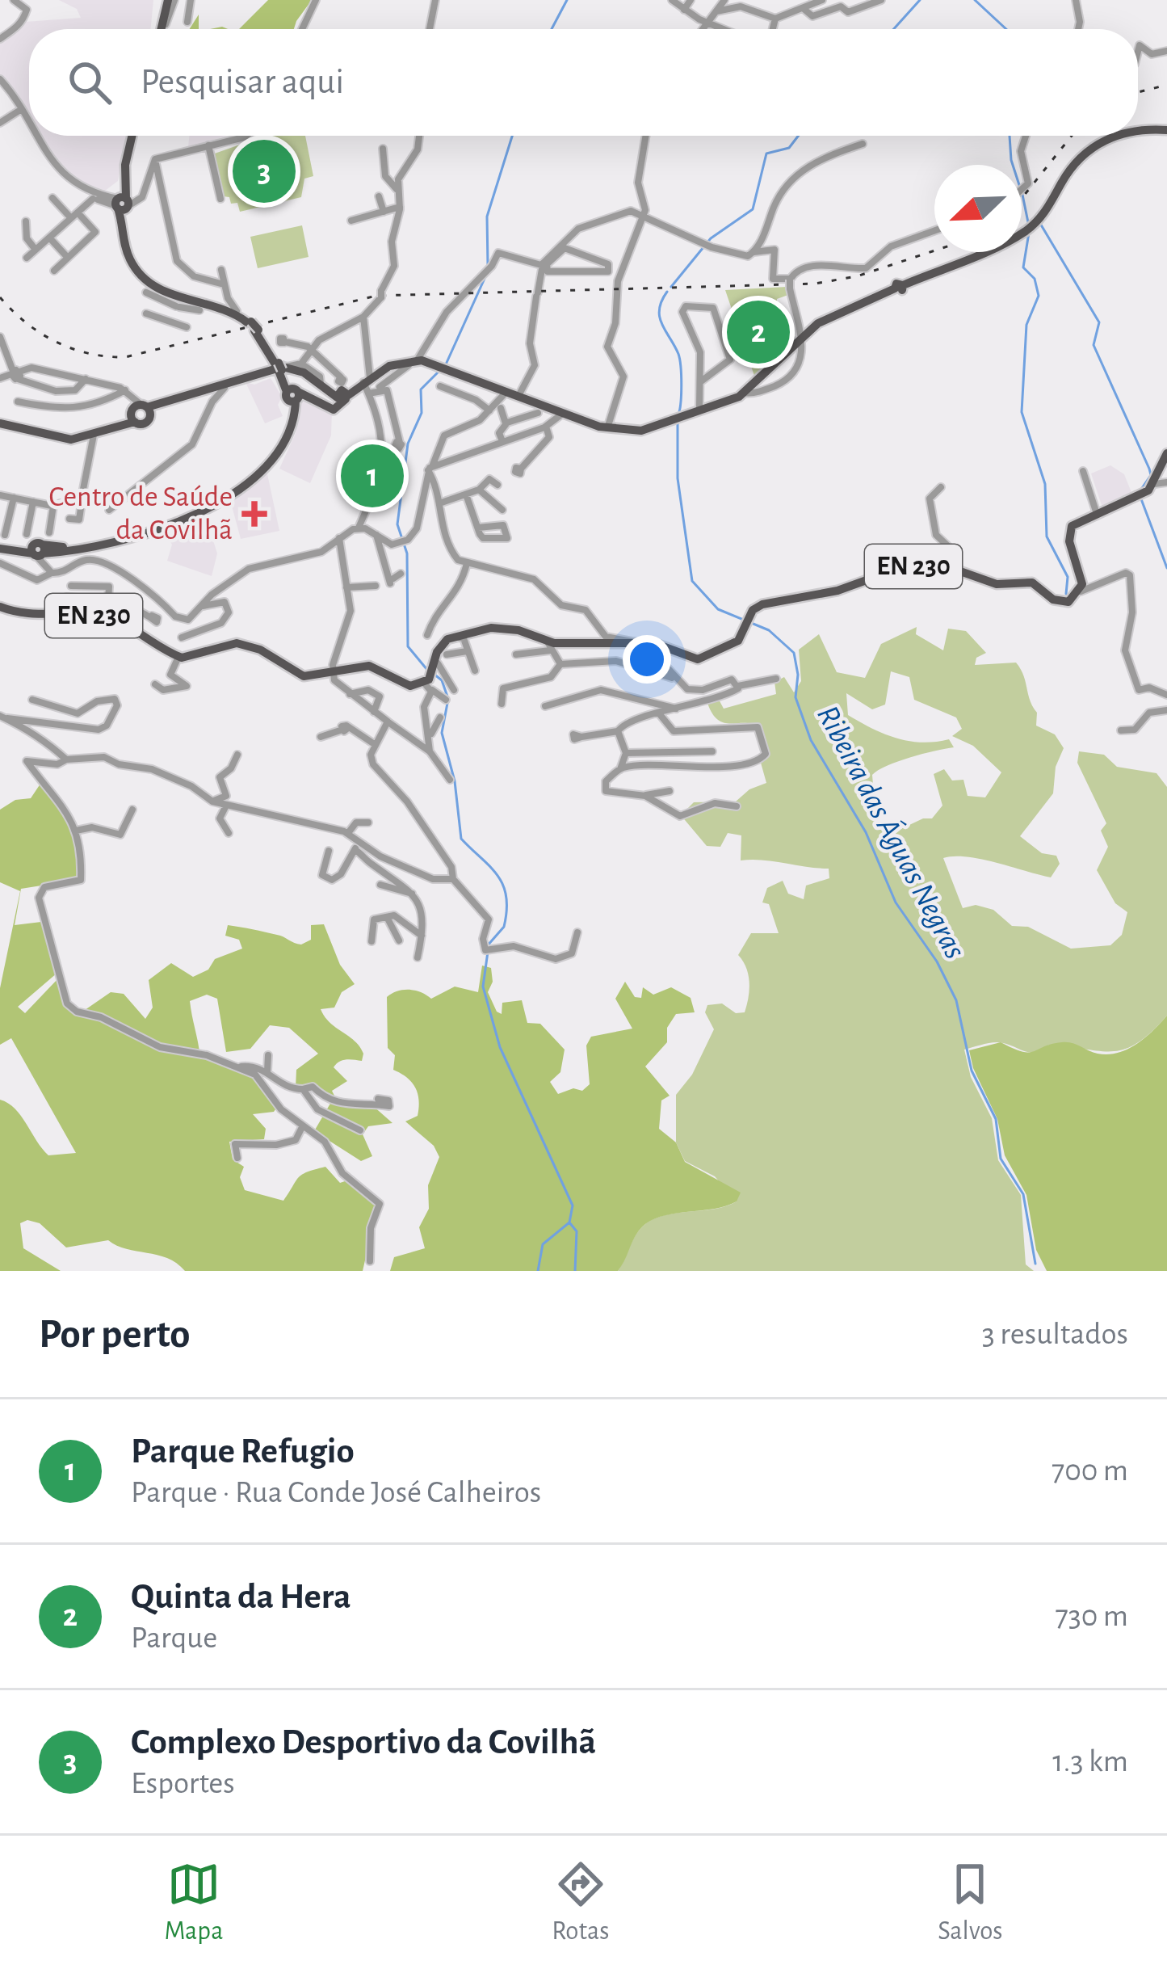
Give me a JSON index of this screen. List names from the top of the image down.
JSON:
{
  "streets": {
    "main road": ["EN 230"]
  },
  "water": ["Ribeira das Águas Negras"],
  "places": {
    "health": ["Centro de Saúde da Covilhã"]
  },
  "north": "bottom left",
  "page": {
    "search": "Pesquisar aqui",
    "pins": ["3", "2", "1"],
    "heading": ["Por perto", "3 resultados"],
    "list": [
      {
        "mark": "1",
        "name": "Parque Refugio",
        "note": "Parque · Rua Conde José Calheiros",
        "value": "700 m"
      },
      {
        "mark": "2",
        "name": "Quinta da Hera",
        "note": "Parque",
        "value": "730 m"
      },
      {
        "mark": "3",
        "name": "Complexo Desportivo da Covilhã",
        "note": "Esportes",
        "value": "1.3 km"
      }
    ],
    "nav": ["Mapa", "Rotas", "Salvos"]
  }
}
